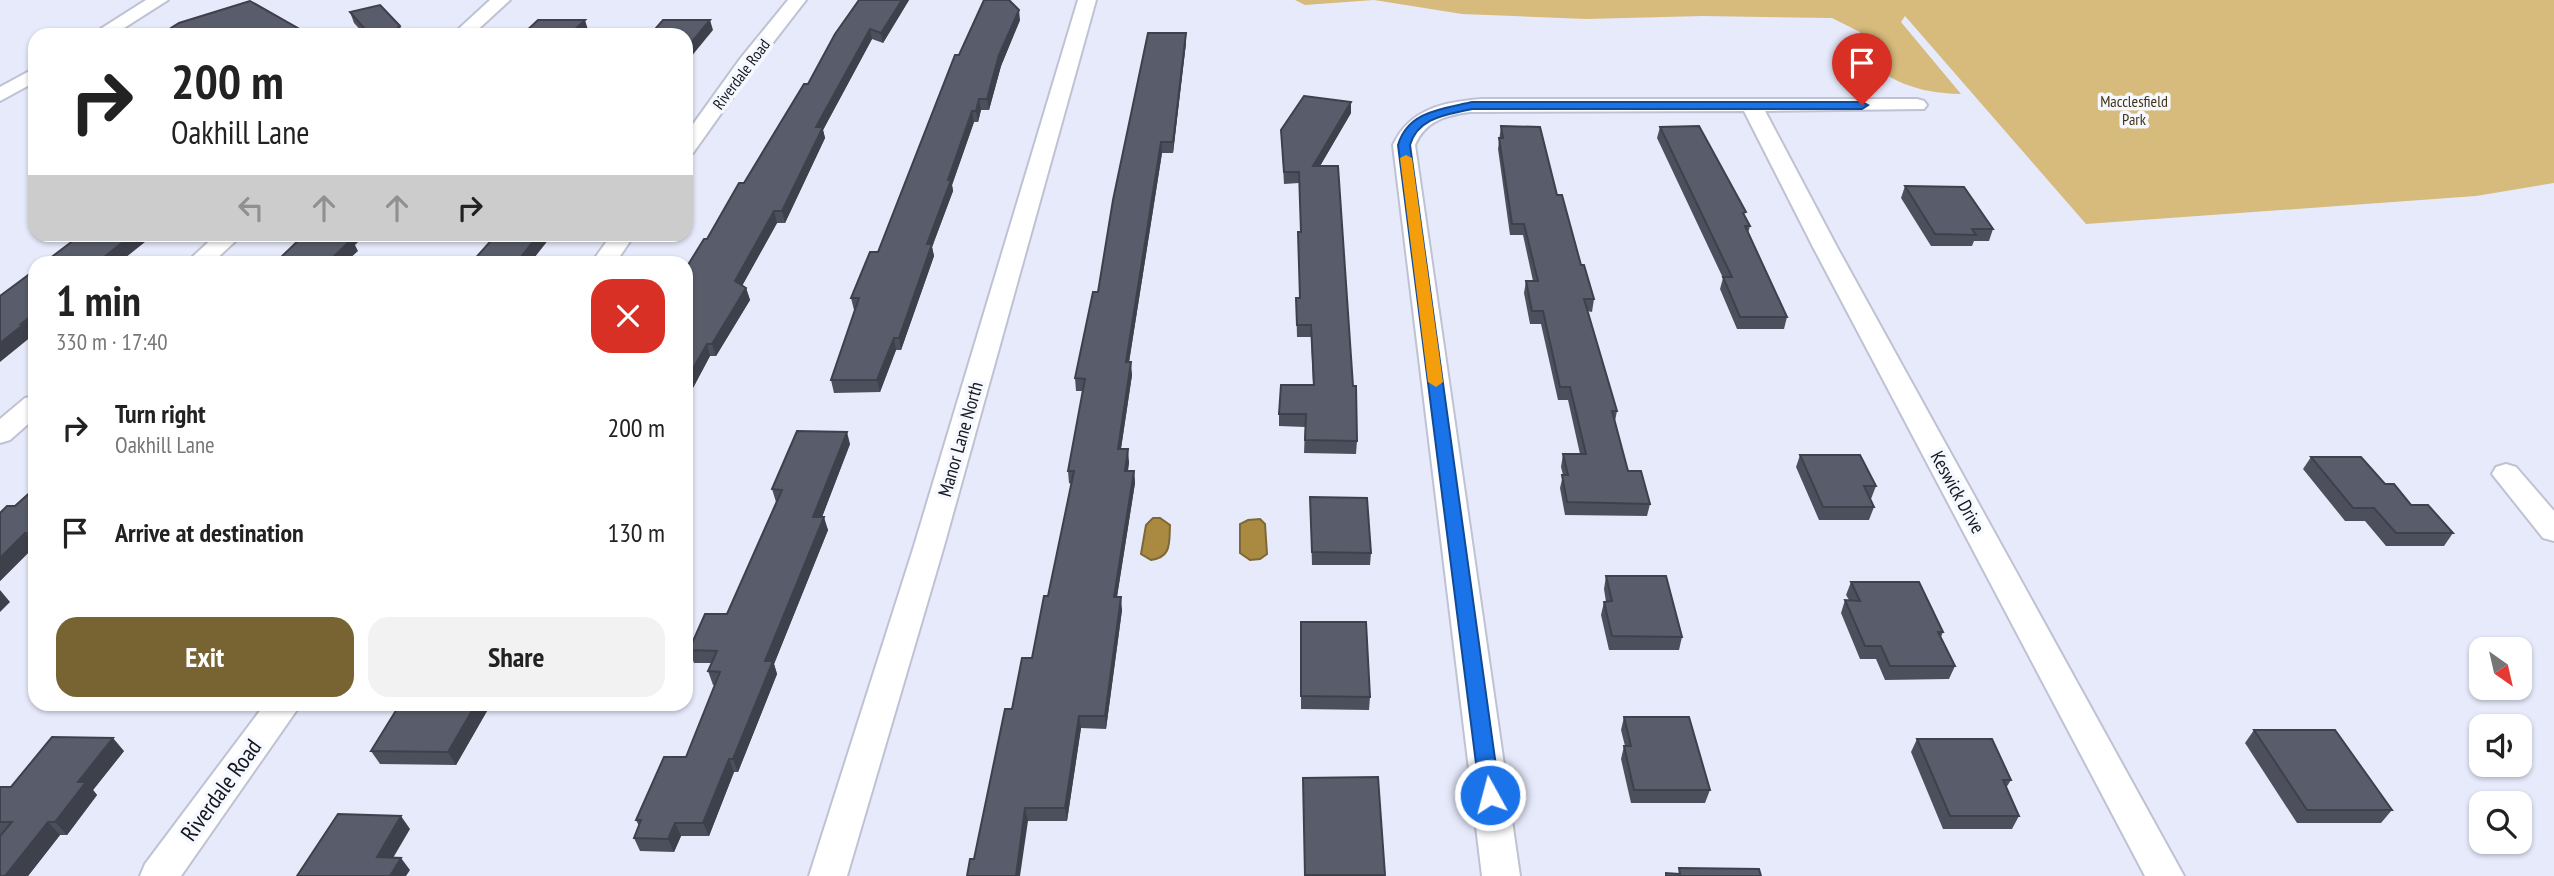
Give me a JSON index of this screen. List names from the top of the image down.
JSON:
{
  "streets": {
    "street": ["Riverdale Road", "Manor Lane North", "Keswick Drive"]
  },
  "parks": ["Macclesfield Park"],
  "north": "bottom right",
  "page": {
    "turn": ["200 m", "Oakhill Lane"],
    "heading": ["1 min", "330 m · 17:40"],
    "list": [
      {
        "name": "Turn right",
        "note": "Oakhill Lane",
        "value": "200 m"
      },
      {
        "name": "Arrive at destination",
        "value": "130 m"
      }
    ],
    "buttons": ["Exit", "Share"]
  }
}
